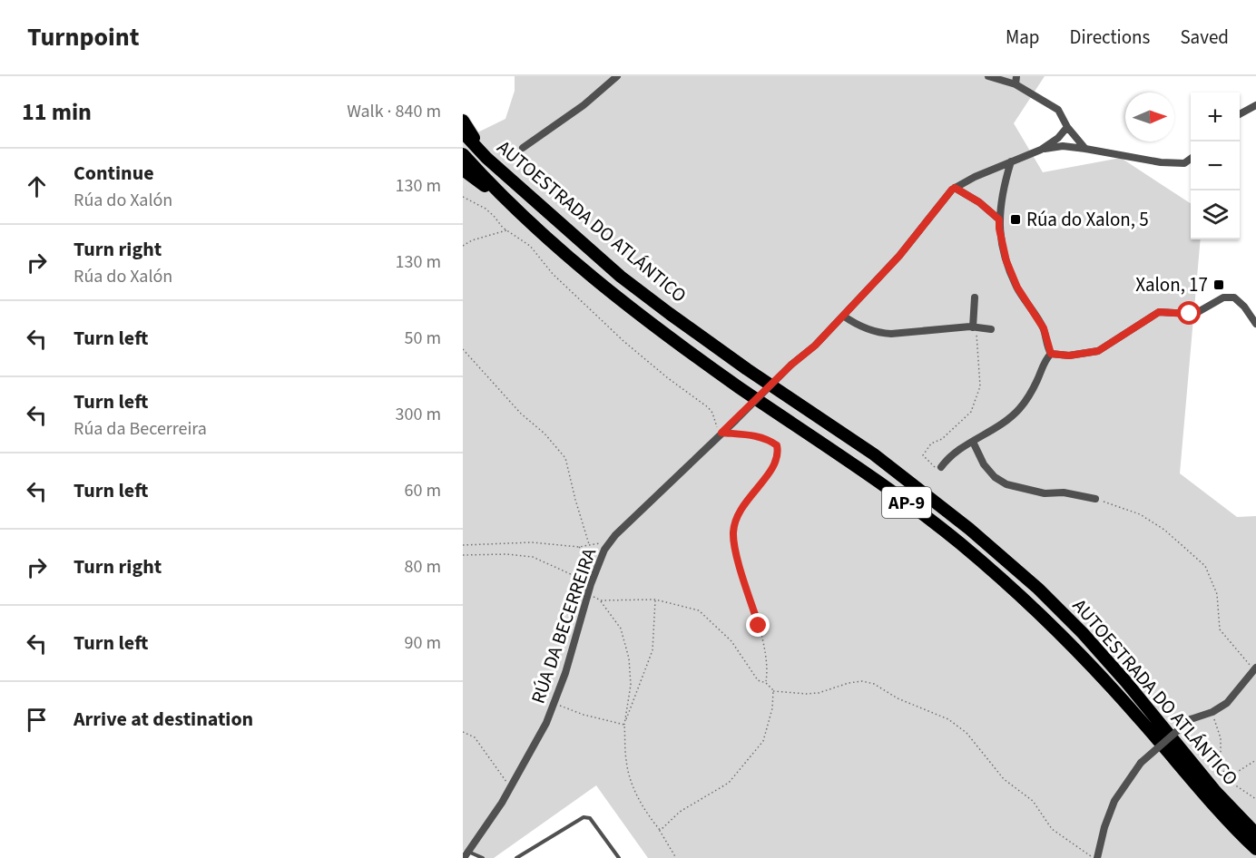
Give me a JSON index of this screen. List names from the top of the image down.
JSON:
{
  "streets": {
    "highway": ["AUTOESTRADA DO ATLÁNTICO", "AP-9"],
    "street": ["RÚA DA BECERREIRA"]
  },
  "places": {
    "transit": ["Rúa do Xalon, 5", "Xalon, 17"]
  },
  "north": "right",
  "page": {
    "header": "Turnpoint",
    "nav": ["Map", "Directions", "Saved"],
    "heading": ["11 min", "Walk · 840 m"],
    "map_buttons": ["+", "−"],
    "list": [
      ["Continue", "Rúa do Xalón", "130 m"],
      ["Turn right", "Rúa do Xalón", "130 m"],
      ["Turn left", "50 m"],
      ["Turn left", "Rúa da Becerreira", "300 m"],
      ["Turn left", "60 m"],
      ["Turn right", "80 m"],
      ["Turn left", "90 m"],
      "Arrive at destination"
    ]
  }
}
